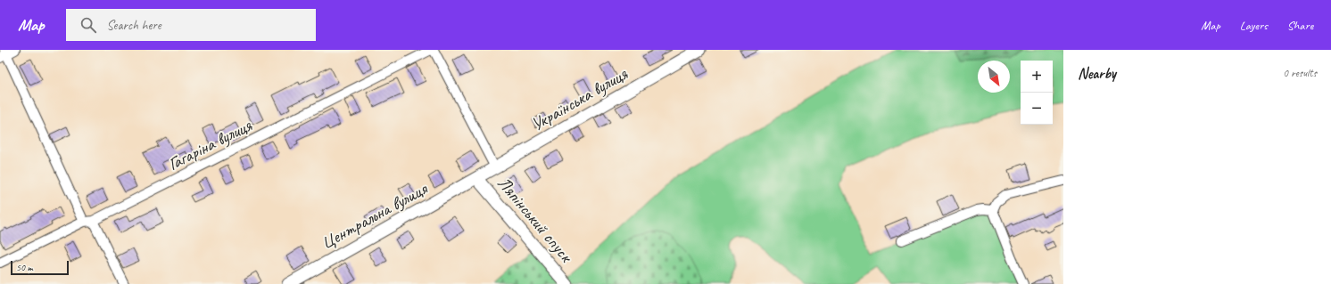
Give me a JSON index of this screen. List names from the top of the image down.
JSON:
{
  "streets": {
    "street": [
      "Українська вулиця",
      "Гагаріна вулиця",
      "Центральна вулиця",
      "Ляпінський спуск"
    ]
  },
  "crossings": [
    ["Українська вулиця", "Центральна вулиця"],
    ["Українська вулиця", "Ляпінський спуск"],
    ["Центральна вулиця", "Ляпінський спуск"]
  ],
  "scale_bar": "50 m",
  "north": "bottom right",
  "page": {
    "header": "Map",
    "search": "Search here",
    "nav": ["Map", "Layers", "Share"],
    "heading": ["Nearby", "0 results"],
    "map_buttons": ["+", "−"],
    "scale": "50 m"
  }
}
